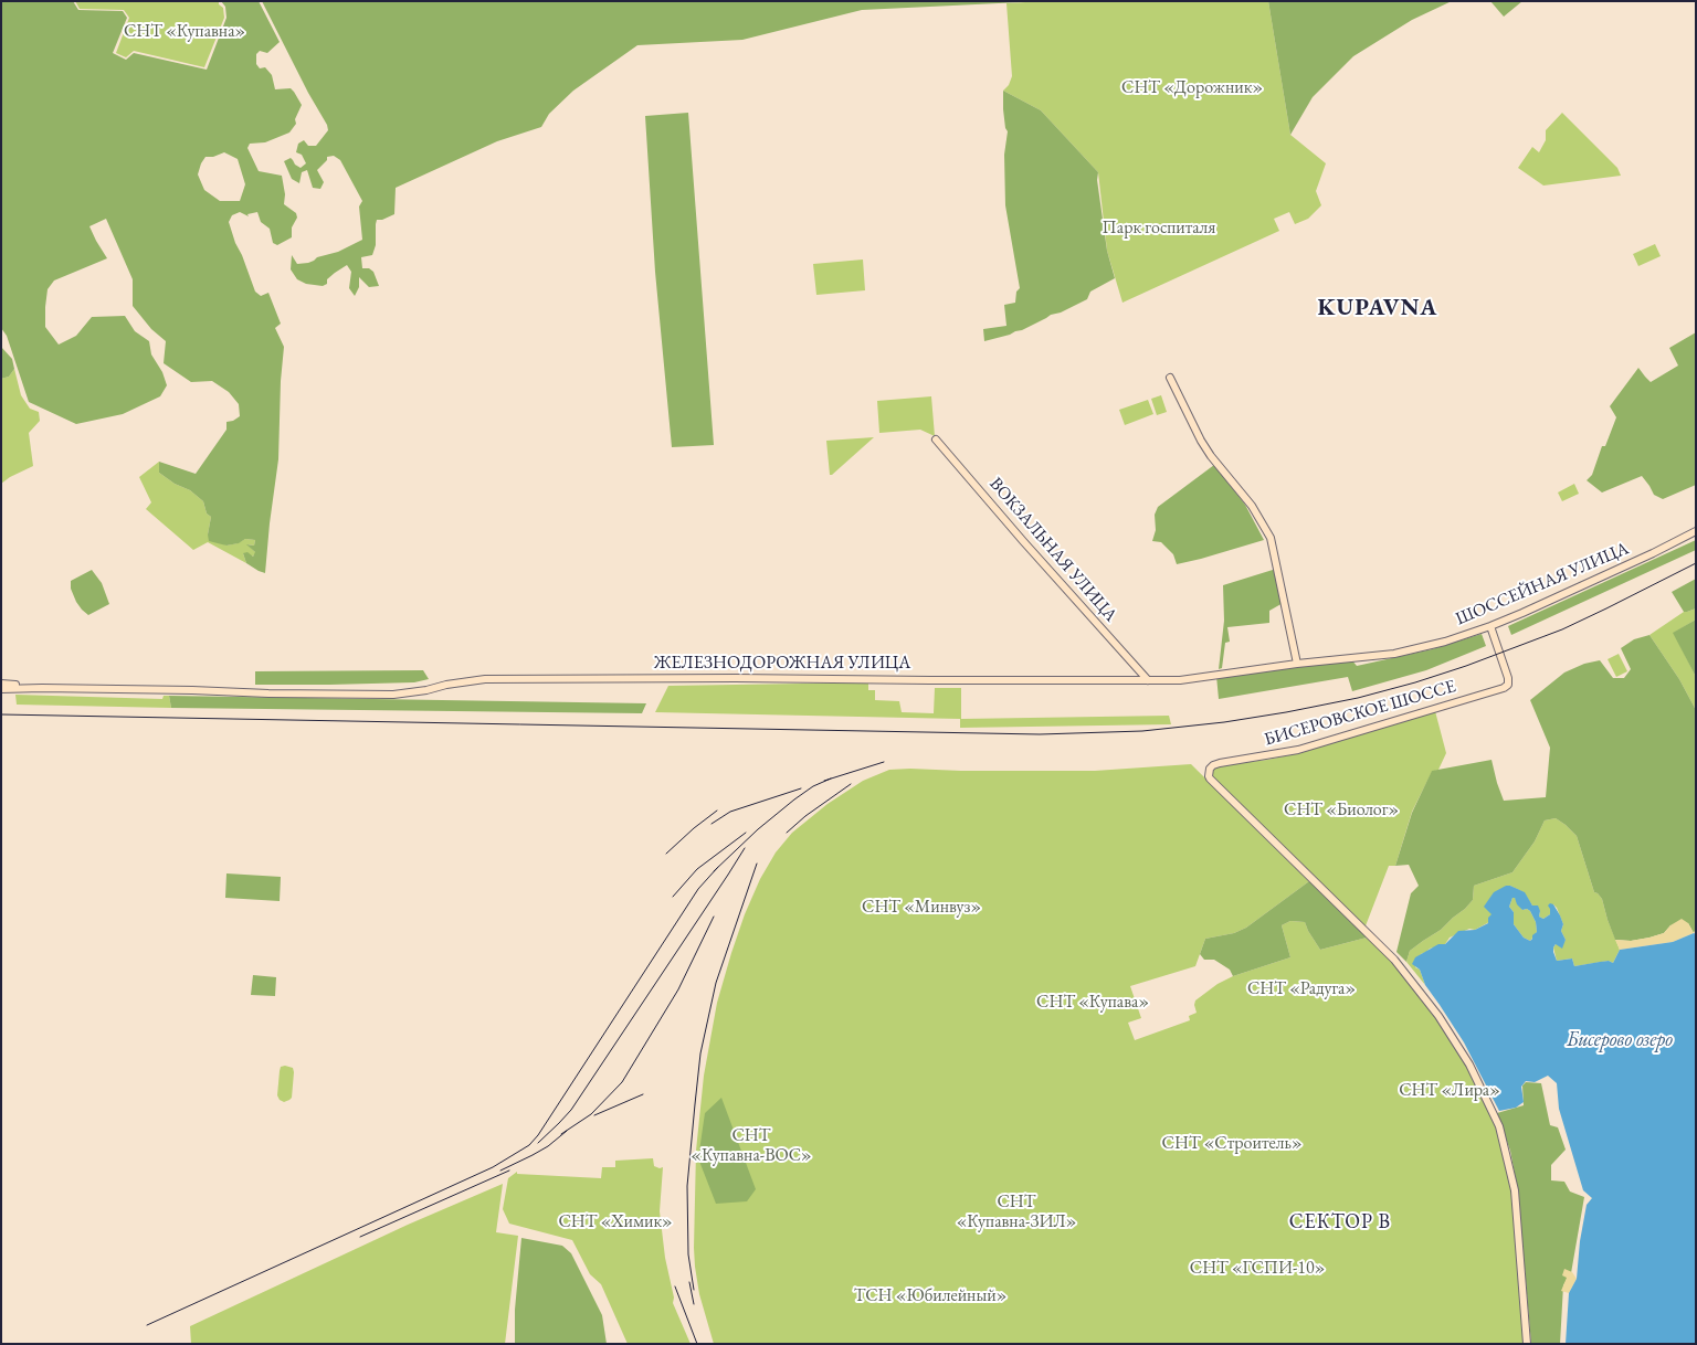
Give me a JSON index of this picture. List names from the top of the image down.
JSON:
{
  "streets": {
    "main road": [
      "ВОКЗАЛЬНАЯ УЛИЦА",
      "ШОССЕЙНАЯ УЛИЦА",
      "ЖЕЛЕЗНОДОРОЖНАЯ УЛИЦА",
      "БИСЕРОВСКОЕ ШОССЕ"
    ]
  },
  "crossings": [
    ["ВОКЗАЛЬНАЯ УЛИЦА", "ЖЕЛЕЗНОДОРОЖНАЯ УЛИЦА"],
    ["ШОССЕЙНАЯ УЛИЦА", "ЖЕЛЕЗНОДОРОЖНАЯ УЛИЦА"],
    ["ШОССЕЙНАЯ УЛИЦА", "БИСЕРОВСКОЕ ШОССЕ"]
  ],
  "districts": ["KUPAVNA", "СЕКТОР В"],
  "water": ["Бисерово озеро"],
  "parks": [
    "СНТ «Купавна»",
    "СНТ «Дорожник»",
    "Парк госпиталя",
    "СНТ «Биолог»",
    "СНТ «Минвуз»",
    "СНТ «Радуга»",
    "СНТ «Купава»",
    "СНТ «Лира»",
    "СНТ «Купавна-ВОС»",
    "СНТ «Строитель»",
    "СНТ «Купавна-ЗИЛ»",
    "СНТ «Химик»",
    "СНТ «ГСПИ-10»",
    "ТСН «Юбилейный»"
  ]
}
